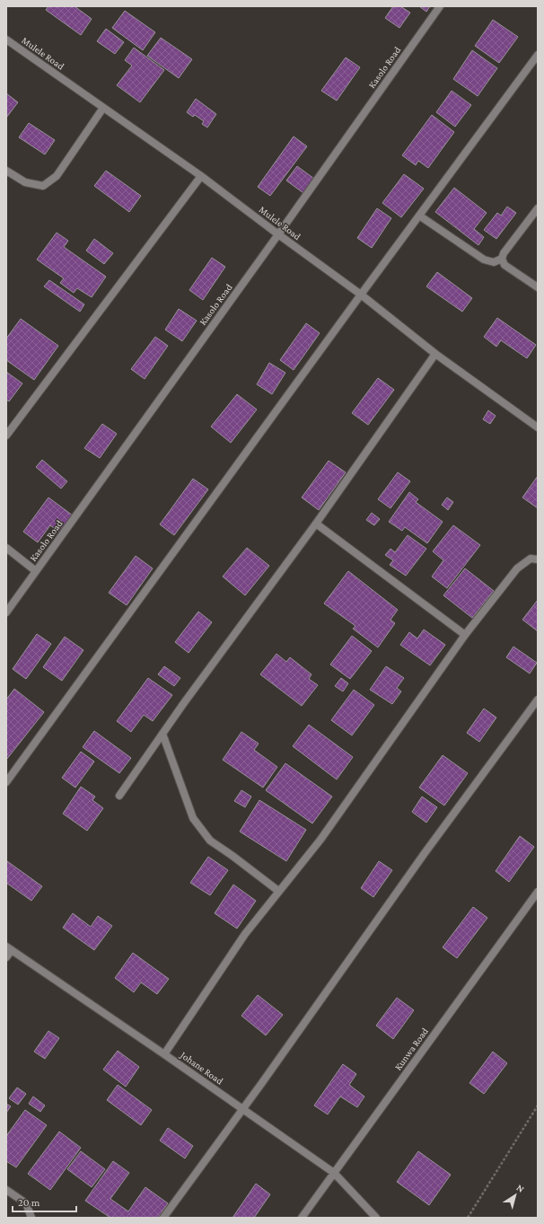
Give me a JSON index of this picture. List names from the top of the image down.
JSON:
{
  "streets": {
    "street": [
      "Mulele Road",
      "Kasolo Road",
      "Kunwa Road",
      "Johane Road"
    ]
  },
  "crossings": [
    ["Mulele Road", "Kasolo Road"],
    ["Kunwa Road", "Johane Road"]
  ],
  "scale_bar": "20 m",
  "north": "top right"
}
